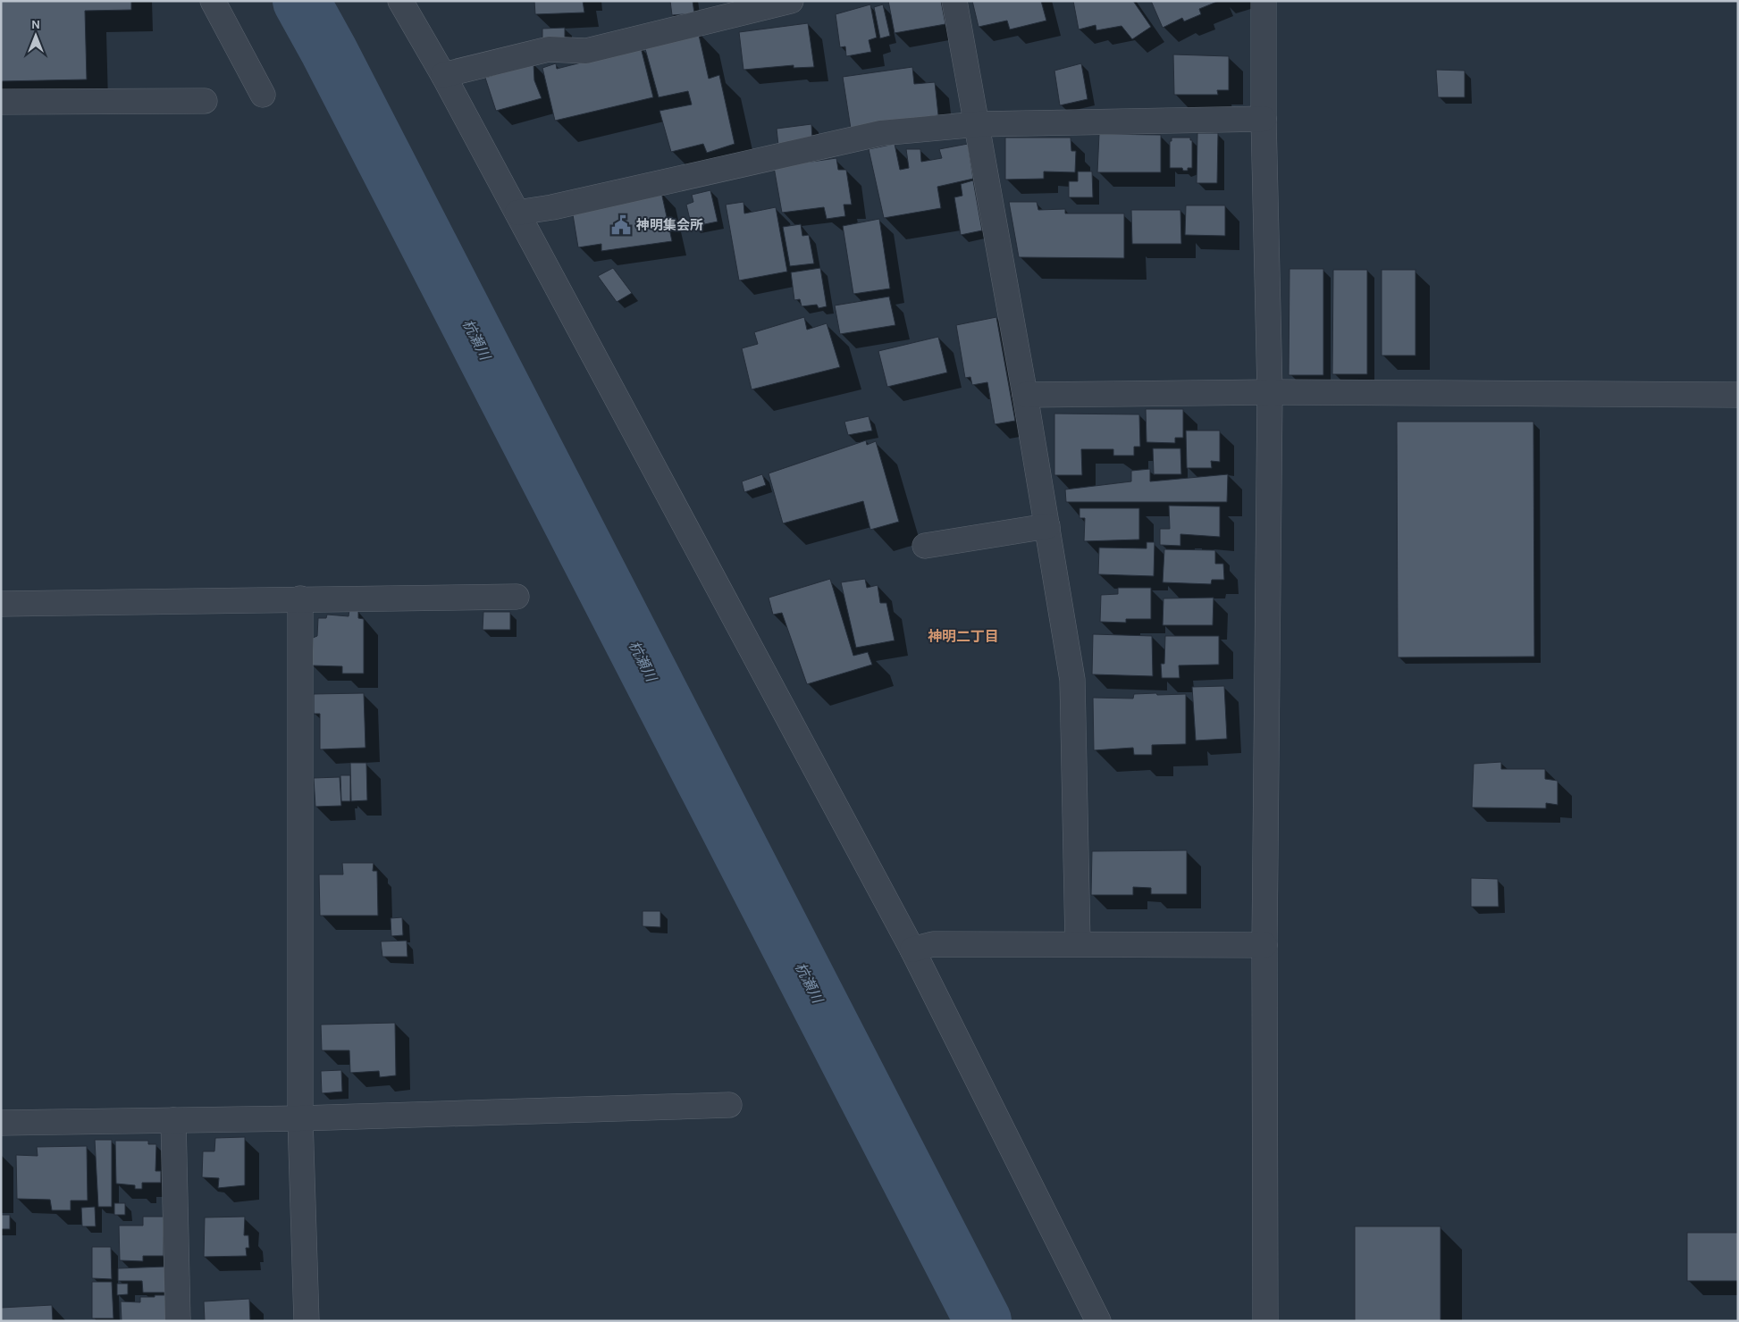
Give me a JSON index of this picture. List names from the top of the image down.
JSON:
{
  "districts": ["神明二丁目"],
  "water": ["杭瀬川"],
  "places": {
    "public building": ["神明集会所"]
  },
  "north": "top"
}
